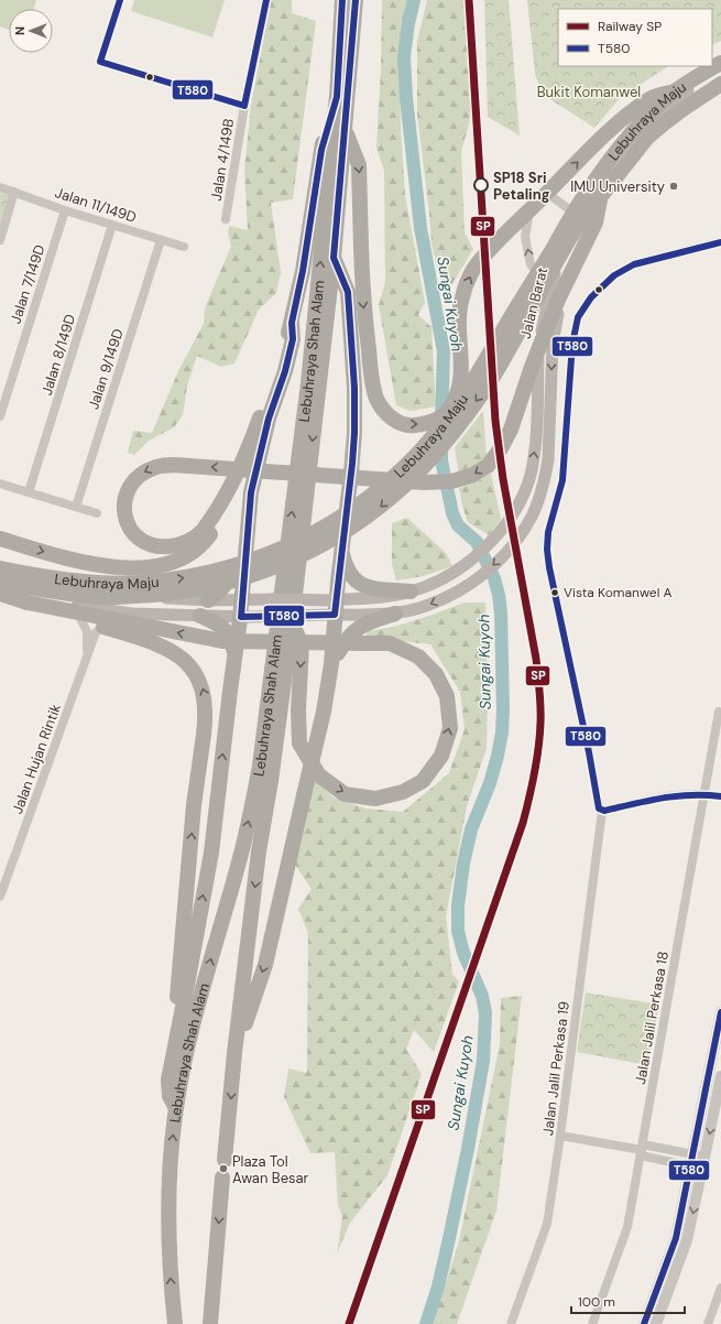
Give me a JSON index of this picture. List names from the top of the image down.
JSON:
{
  "streets": {
    "highway": ["Lebuhraya Maju", "Lebuhraya Shah Alam"],
    "main road": ["Jalan Barat"],
    "street": [
      "Jalan 4/149B",
      "Jalan 11/149D",
      "Jalan 7/149D",
      "Jalan 8/149D",
      "Jalan 9/149D",
      "Jalan Hujan Rintik",
      "Jalan Jalil Perkasa 18",
      "Jalan Jalil Perkasa 19"
    ]
  },
  "crossings": [
    ["Lebuhraya Maju", "Jalan Barat"],
    ["Jalan 11/149D", "Jalan 7/149D"],
    ["Jalan 11/149D", "Jalan 8/149D"],
    ["Jalan 11/149D", "Jalan 9/149D"],
    ["Jalan Barat", "Jalan Hujan Rintik"]
  ],
  "water": ["Sungai Kuyoh"],
  "parks": ["Bukit Komanwel"],
  "places": [
    "SP18 Sri Petaling",
    "IMU University",
    "Vista Komanwel A",
    "Plaza Tol Awan Besar"
  ],
  "lines": ["rail line SP", "transit line T580"],
  "legend": ["Railway SP", "T580"],
  "scale_bar": "100 m",
  "north": "left"
}
